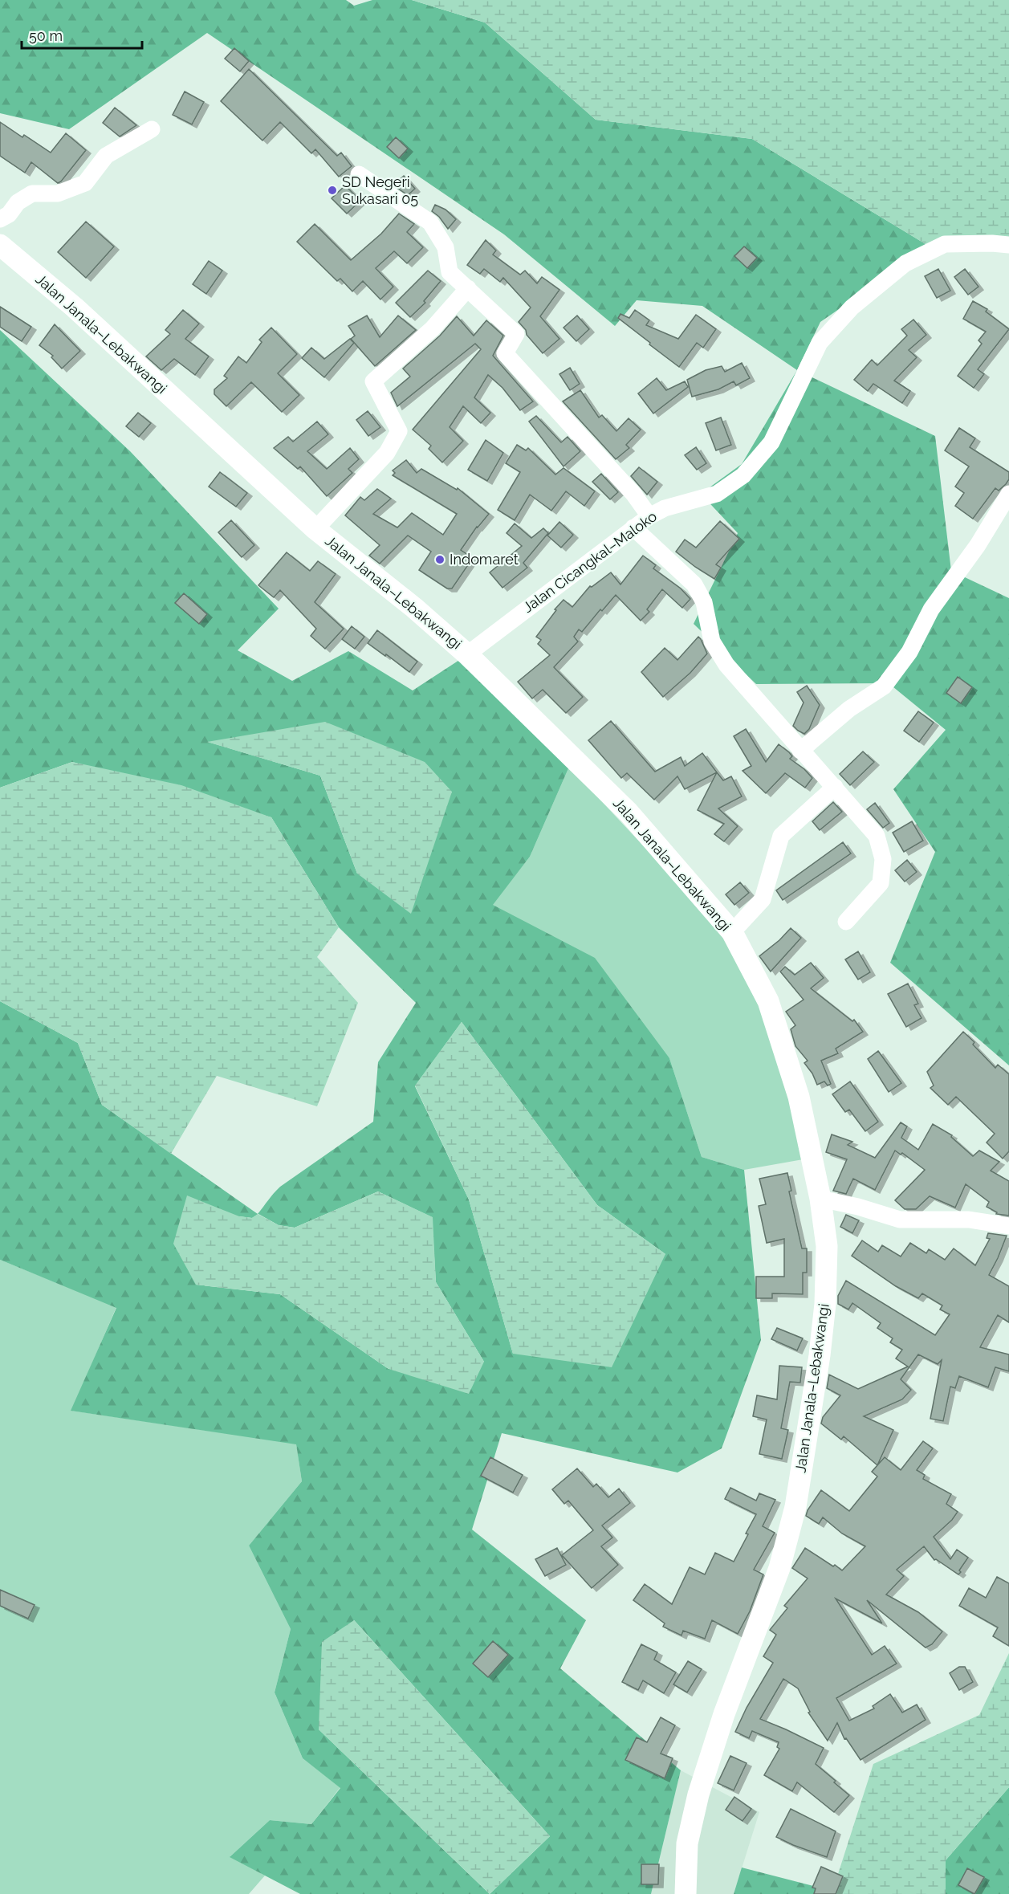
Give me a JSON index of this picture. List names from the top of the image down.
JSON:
{
  "streets": {
    "main road": ["Jalan Janala–Lebakwangi"],
    "street": ["Jalan Cicangkal–Maloko"]
  },
  "crossings": [
    ["Jalan Janala–Lebakwangi", "Jalan Cicangkal–Maloko"]
  ],
  "places": ["SD Negeri Sukasari 05", "Indomaret"],
  "scale_bar": "50 m"
}
